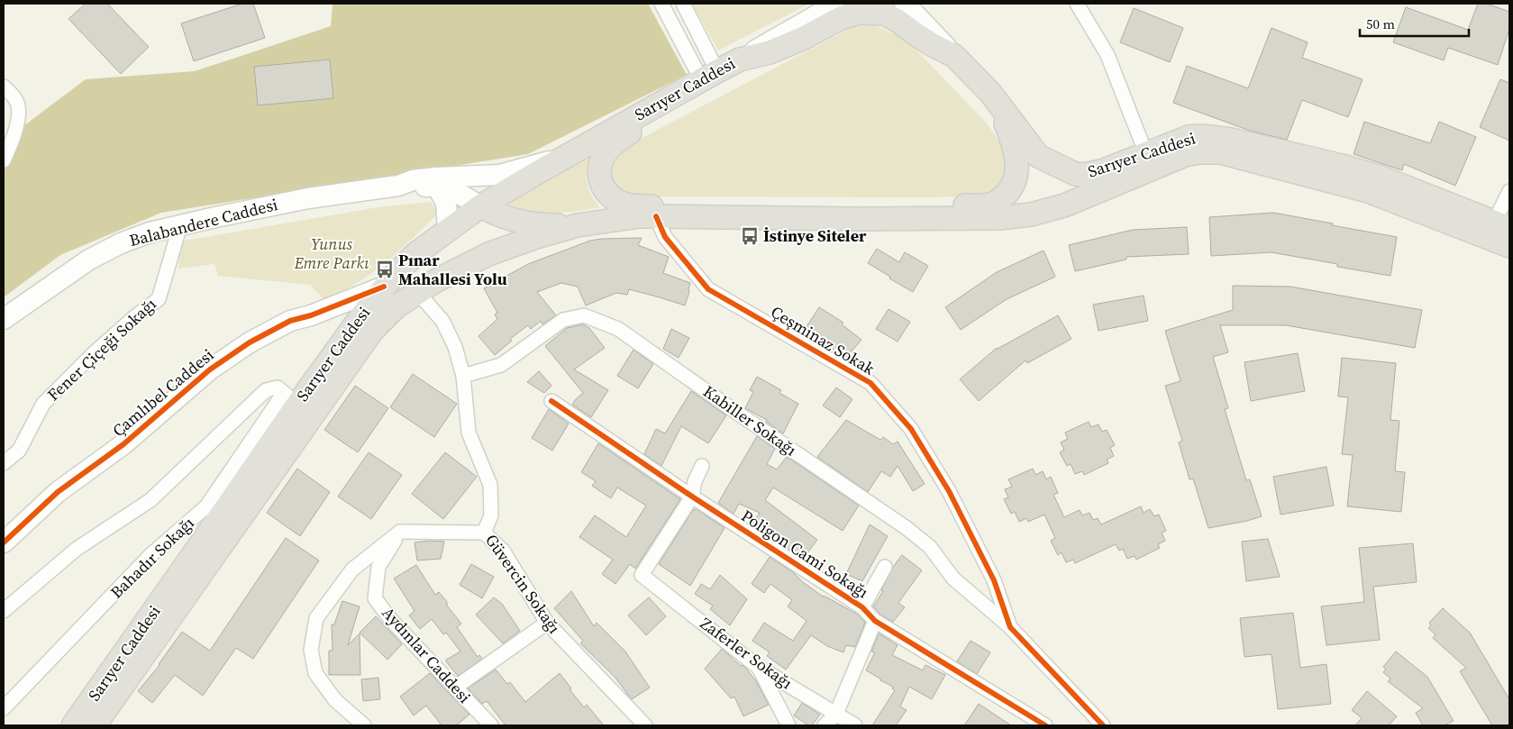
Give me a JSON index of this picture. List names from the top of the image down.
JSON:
{
  "streets": {
    "main road": ["Sarıyer Caddesi", "Balabandere Caddesi", "Çamlıbel Caddesi"],
    "street": [
      "Çeşminaz Sokak",
      "Fener Çiçeği Sokağı",
      "Kabiller Sokağı",
      "Poligon Cami Sokağı",
      "Bahadır Sokağı",
      "Güvercin Sokağı",
      "Zaferler Sokağı",
      "Aydınlar Caddesi"
    ]
  },
  "crossings": [
    ["Sarıyer Caddesi", "Çeşminaz Sokak"],
    ["Sarıyer Caddesi", "Çamlıbel Caddesi"],
    ["Sarıyer Caddesi", "Bahadır Sokağı"],
    ["Sarıyer Caddesi", "Güvercin Sokağı"],
    ["Balabandere Caddesi", "Fener Çiçeği Sokağı"],
    ["Çeşminaz Sokak", "Kabiller Sokağı"],
    ["Kabiller Sokağı", "Güvercin Sokağı"],
    ["Poligon Cami Sokağı", "Zaferler Sokağı"],
    ["Güvercin Sokağı", "Aydınlar Caddesi"]
  ],
  "parks": ["Yunus Emre Parkı"],
  "places": {
    "bus stop": ["İstinye Siteler", "Pınar Mahallesi Yolu"]
  },
  "scale_bar": "50 m"
}
